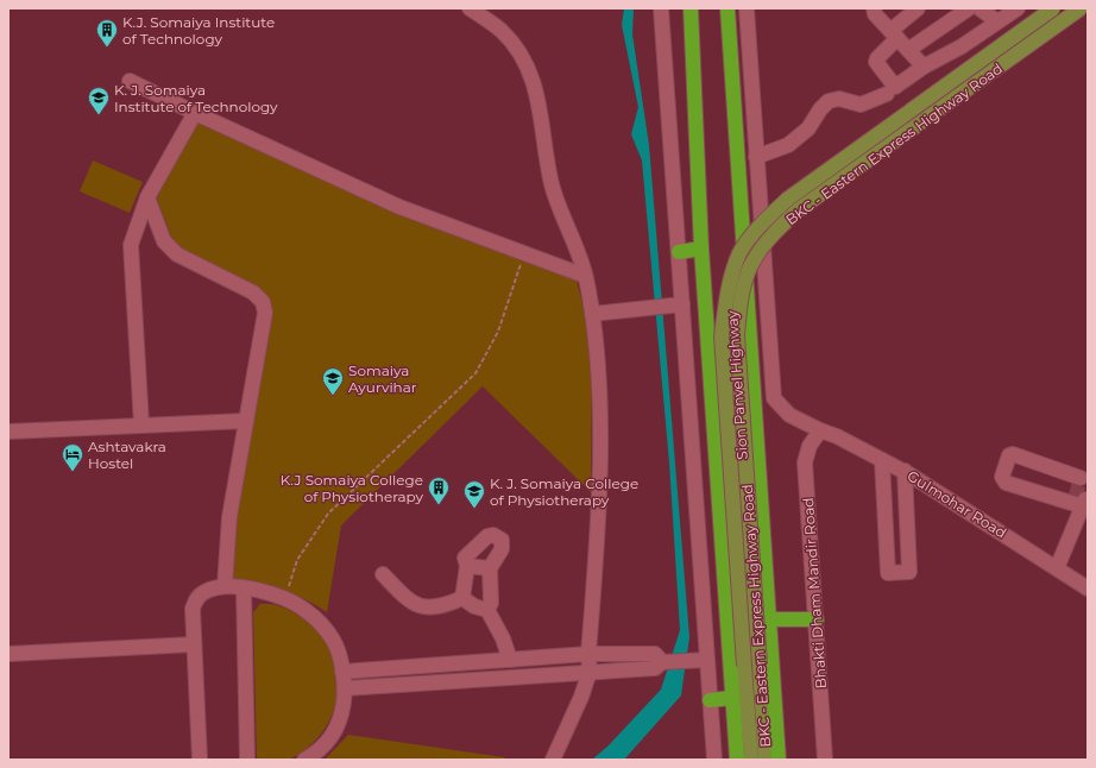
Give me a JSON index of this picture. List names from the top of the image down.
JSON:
{
  "streets": {
    "highway": ["Sion Panvel Highway"],
    "main road": ["BKC - Eastern Express Highway Road"],
    "street": ["Gulmohar Road", "Bhakti Dham Mandir Road"]
  },
  "crossings": [
    ["Gulmohar Road", "Bhakti Dham Mandir Road"]
  ],
  "places": {
    "building": ["K.J. Somaiya Institute of Technology", "K.J Somaiya College of Physiotherapy"],
    "school or university": ["K. J. Somaiya Institute of Technology", "Somaiya Ayurvihar", "K. J. Somaiya College of Physiotherapy"],
    "hotel": ["Ashtavakra Hostel"]
  }
}
